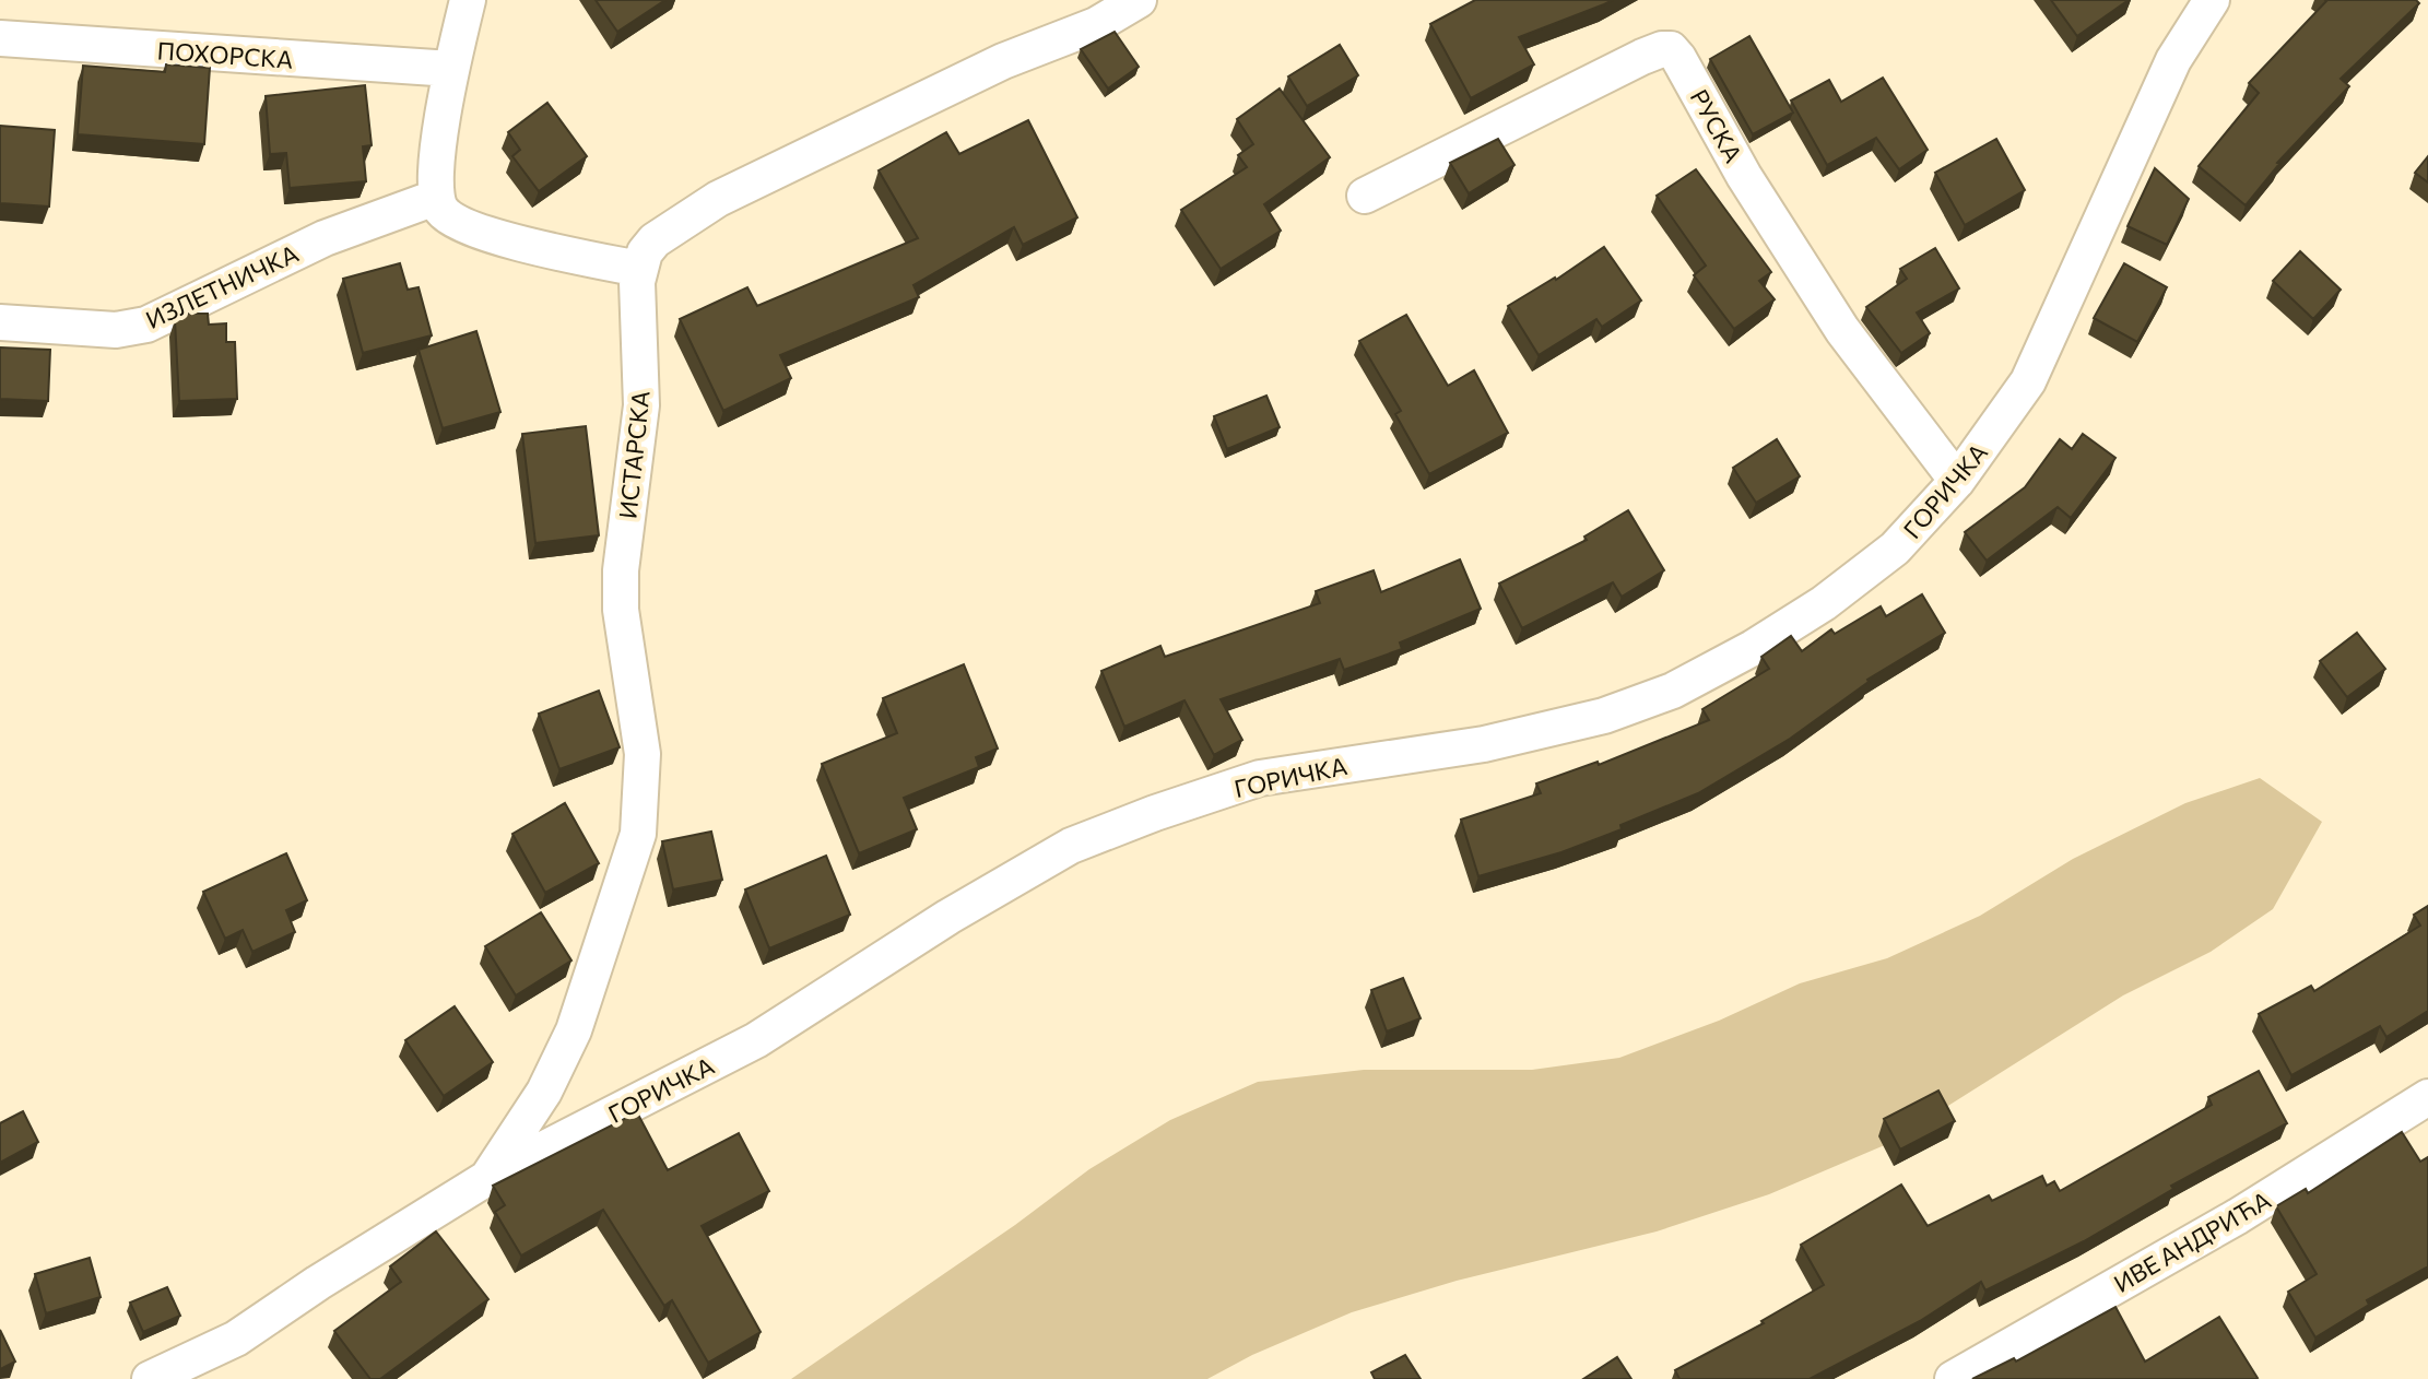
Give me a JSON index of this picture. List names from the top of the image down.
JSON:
{
  "streets": {
    "street": [
      "ПОХОРСКА",
      "РУСКА",
      "ИЗЛЕТНИЧКА",
      "ИСТАРСКА",
      "ГОРИЧКА",
      "ИВЕ АНДРИЋА"
    ]
  },
  "crossings": [
    ["РУСКА", "ГОРИЧКА"],
    ["ИСТАРСКА", "ГОРИЧКА"]
  ]
}
